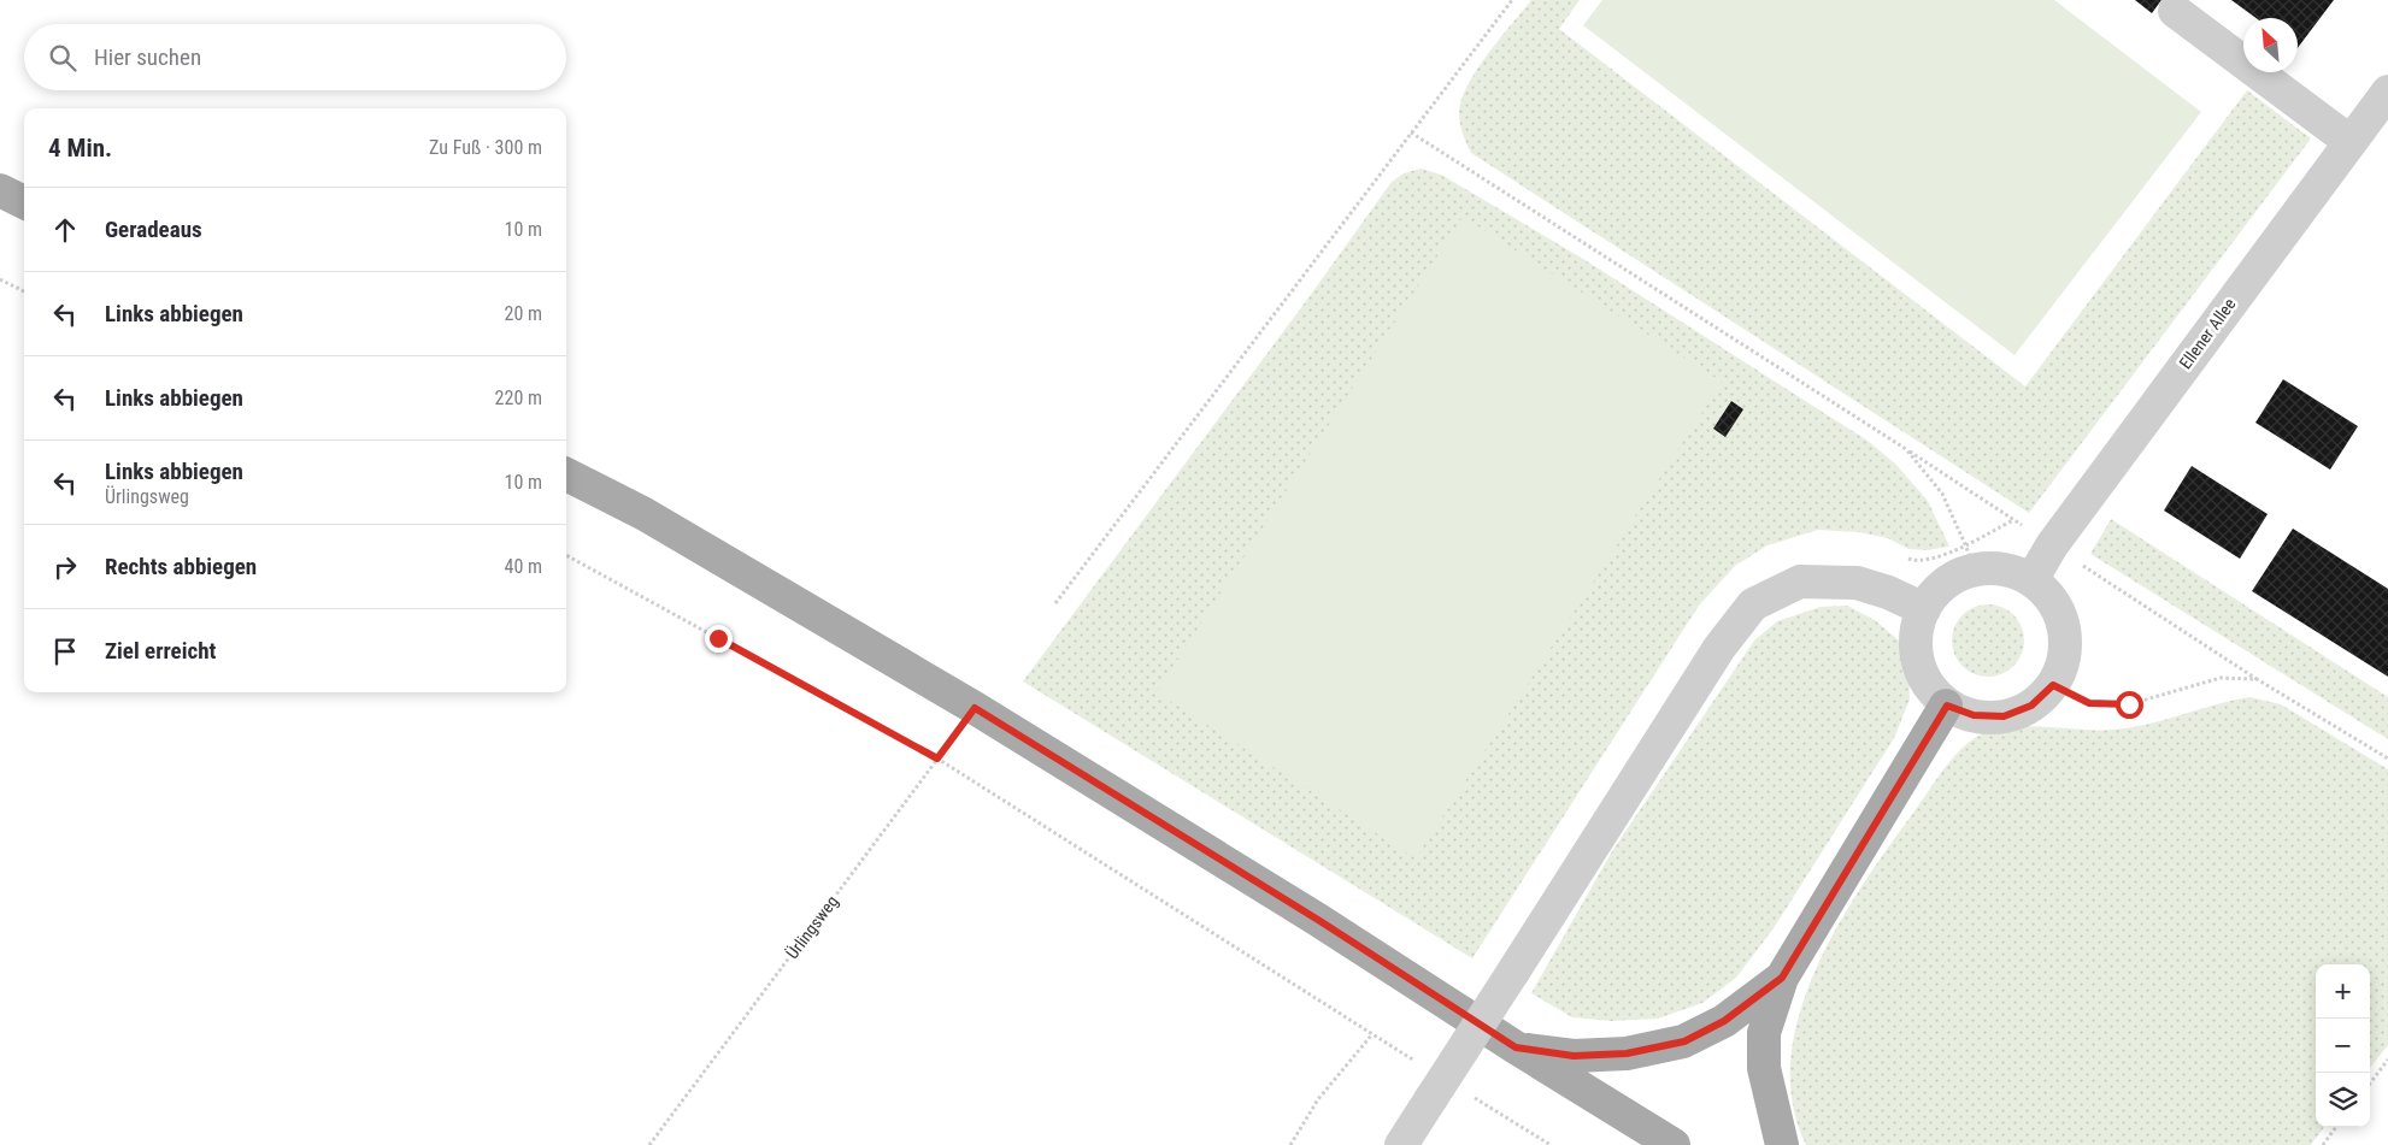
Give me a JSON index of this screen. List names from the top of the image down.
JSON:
{
  "streets": {
    "street": ["Ellener Allee"],
    "path": ["Ürlingsweg"]
  },
  "north": "top left",
  "page": {
    "search": "Hier suchen",
    "heading": ["4 Min.", "Zu Fuß · 300 m"],
    "list": [
      ["Geradeaus", "10 m"],
      ["Links abbiegen", "20 m"],
      ["Links abbiegen", "220 m"],
      ["Links abbiegen", "Ürlingsweg", "10 m"],
      ["Rechts abbiegen", "40 m"],
      "Ziel erreicht"
    ],
    "map_buttons": ["+", "−"]
  }
}
